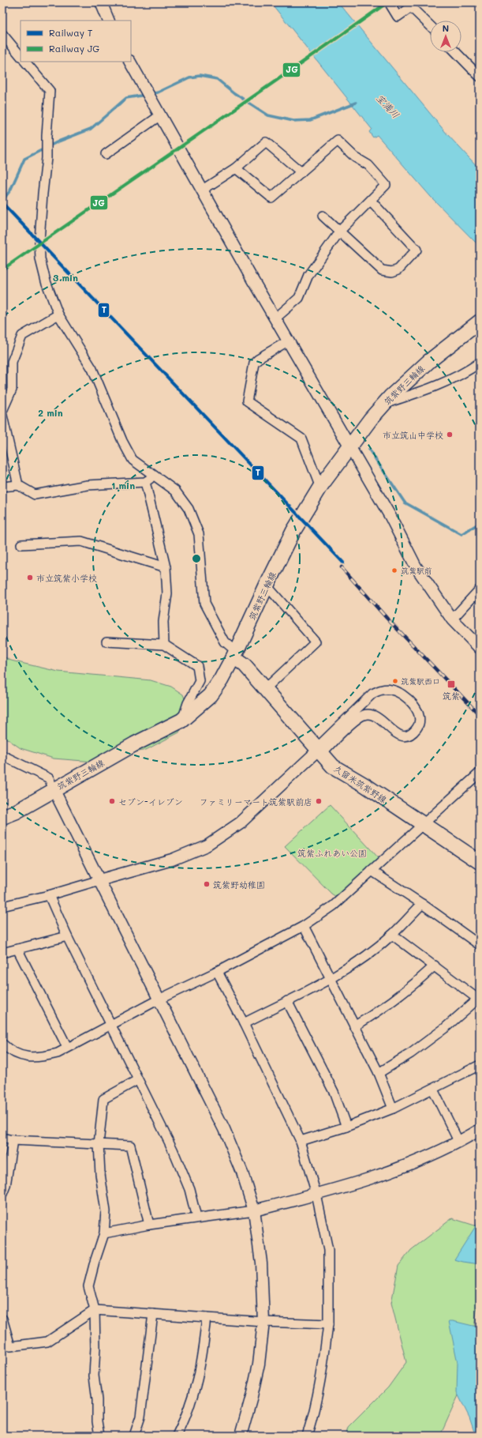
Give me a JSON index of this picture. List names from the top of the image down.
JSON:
{
  "streets": {
    "main road": ["筑紫野三輪線", "久留米筑紫野線"]
  },
  "crossings": [
    ["筑紫野三輪線", "久留米筑紫野線"]
  ],
  "water": ["宝満川"],
  "parks": ["筑紫ふれあい公園"],
  "places": {
    "other": [
      "市立筑山中学校",
      "筑紫駅前",
      "市立筑紫小学校",
      "筑紫駅西口",
      "セブン-イレブン",
      "ファミリーマート筑紫駅前店",
      "筑紫野幼稚園"
    ],
    "transit": ["筑紫"]
  },
  "lines": ["rail line JG", "rail line T"],
  "legend": ["Railway T", "Railway JG"],
  "north": "top",
  "rings": ["3 min", "2 min", "1 min"]
}
